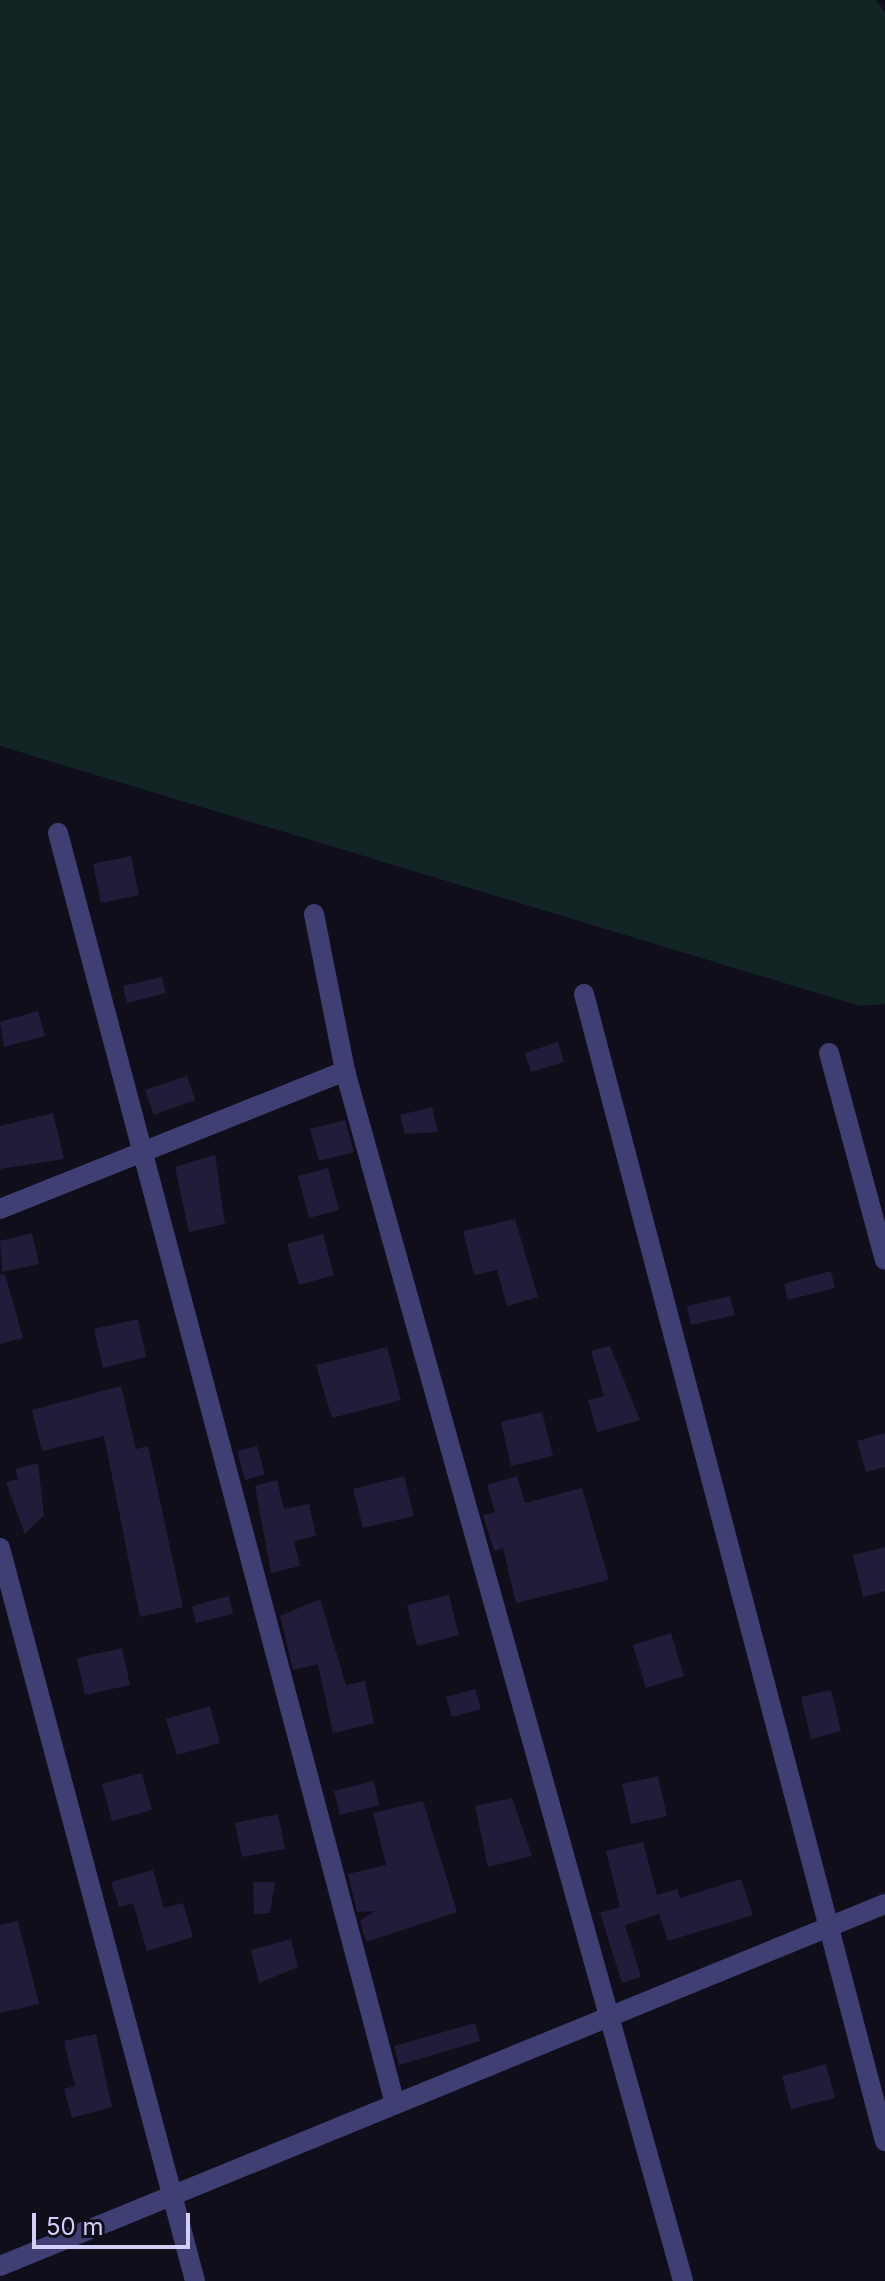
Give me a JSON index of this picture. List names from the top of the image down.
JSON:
{
  "scale_bar": "50 m"
}
